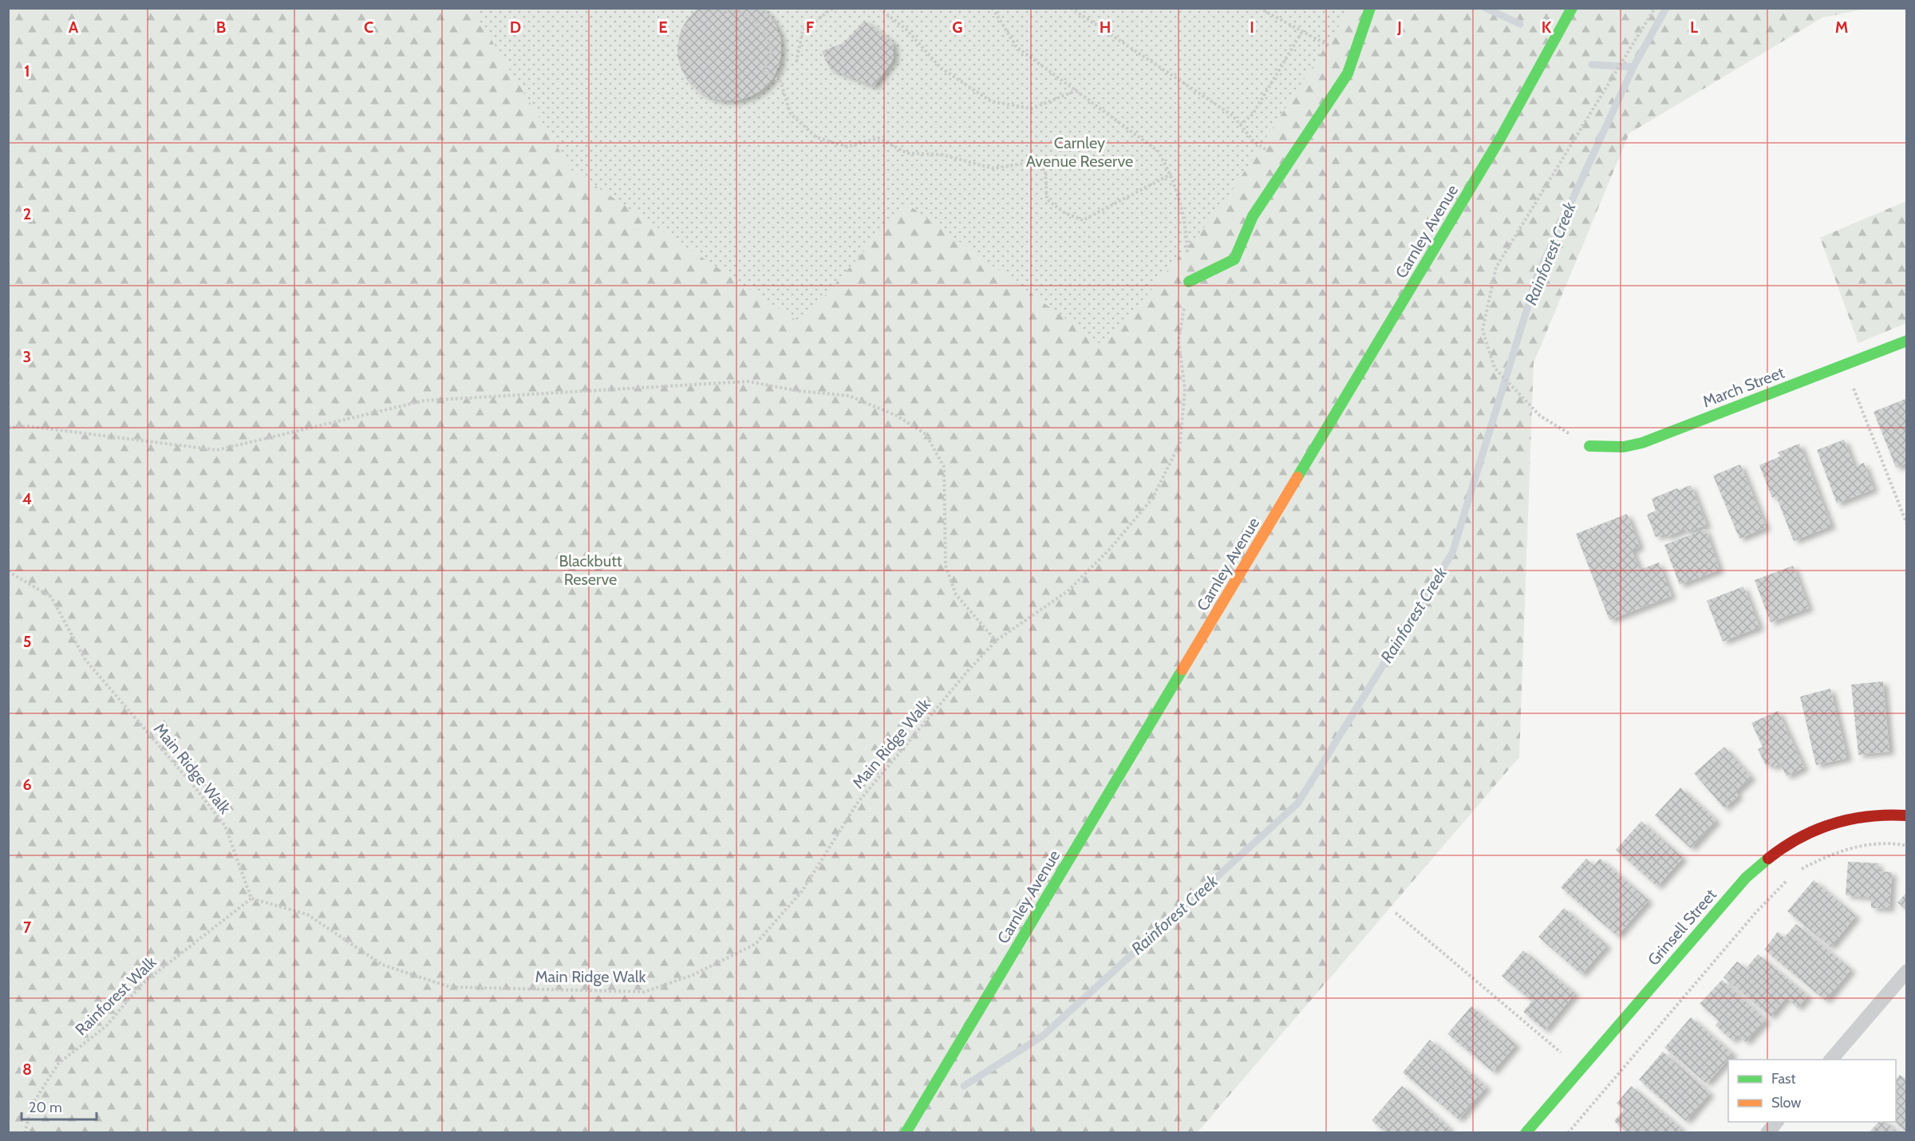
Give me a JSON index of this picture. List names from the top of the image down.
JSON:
{
  "streets": {
    "main road": ["Carnley Avenue", "March Street", "Grinsell Street"],
    "path": ["Main Ridge Walk", "Rainforest Walk"]
  },
  "crossings": [
    ["Main Ridge Walk", "Rainforest Walk"]
  ],
  "water": ["Rainforest Creek"],
  "parks": ["Carnley Avenue Reserve", "Blackbutt Reserve"],
  "legend": ["Fast", "Slow"],
  "scale_bar": "20 m",
  "grid": {
    "columns": [
      "A",
      "B",
      "C",
      "D",
      "E",
      "F",
      "G",
      "H",
      "I",
      "J",
      "K",
      "L",
      "M"
    ],
    "rows": [
      "1",
      "2",
      "3",
      "4",
      "5",
      "6",
      "7",
      "8"
    ]
  }
}
